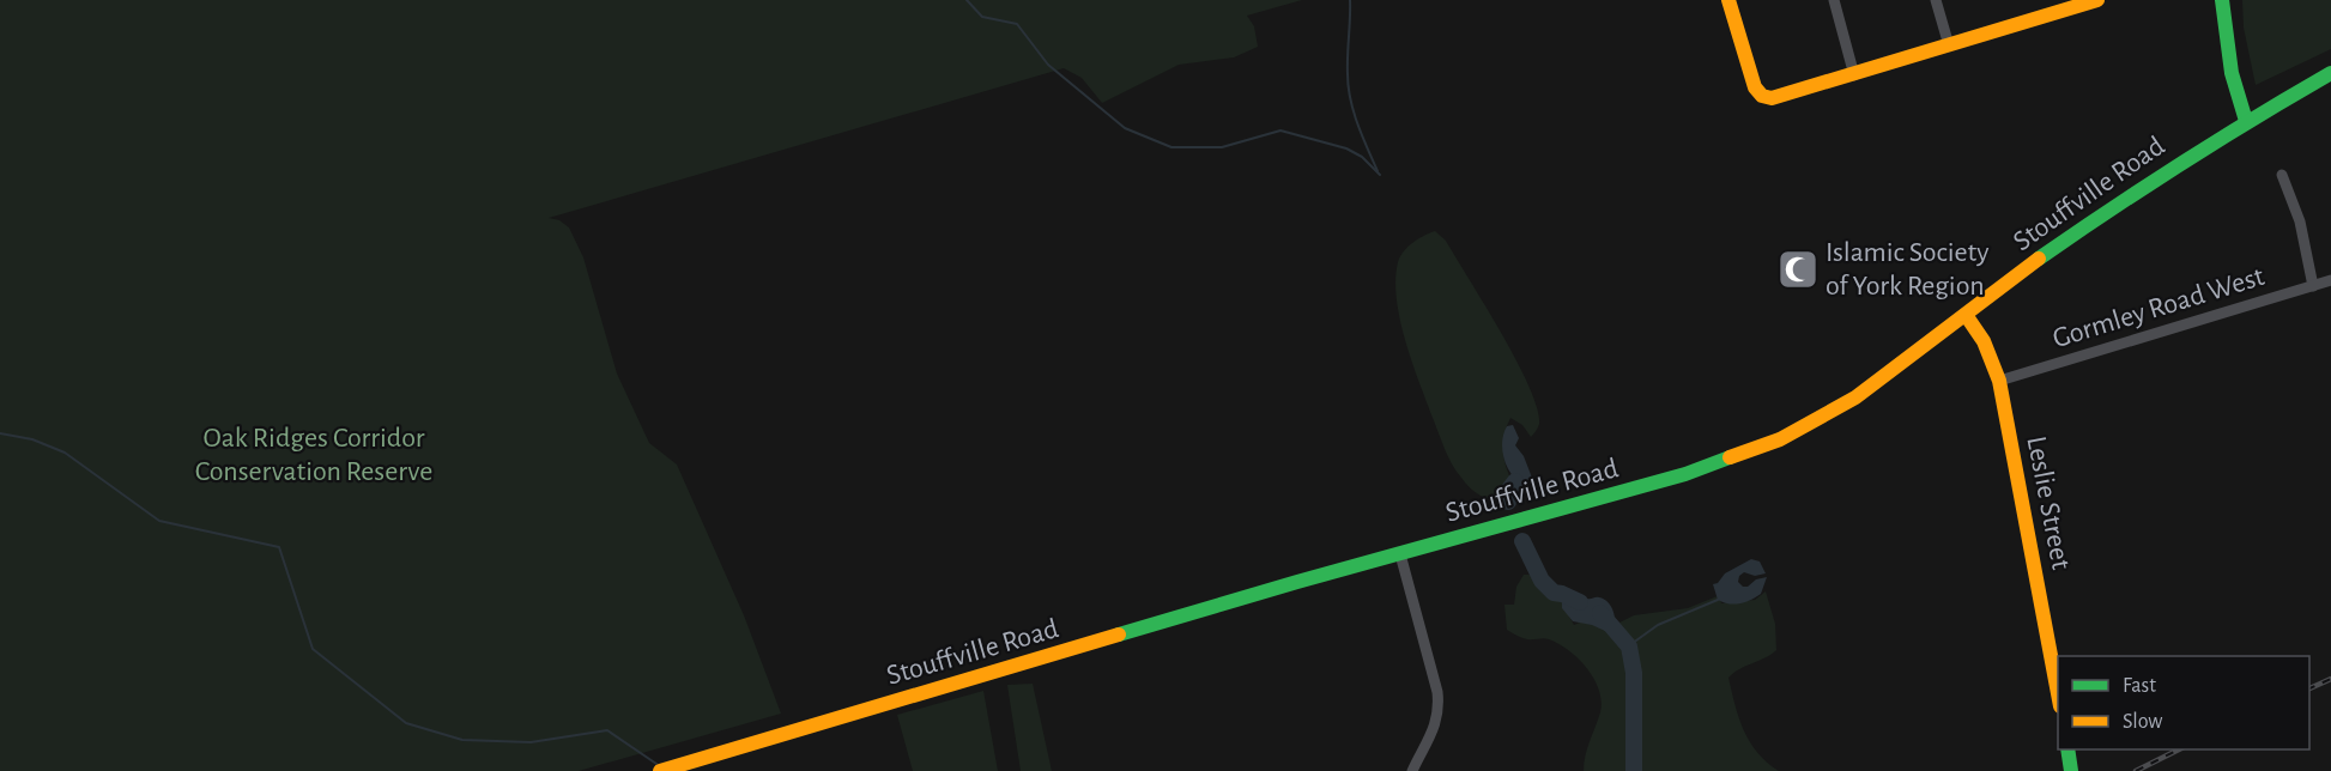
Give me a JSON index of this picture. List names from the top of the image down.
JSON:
{
  "streets": {
    "main road": ["Stouffville Road", "Leslie Street"],
    "street": ["Gormley Road West"]
  },
  "crossings": [
    ["Stouffville Road", "Leslie Street"],
    ["Gormley Road West", "Leslie Street"]
  ],
  "parks": ["Oak Ridges Corridor Conservation Reserve"],
  "places": {
    "mosque": ["Islamic Society of York Region"]
  },
  "legend": ["Fast", "Slow"]
}
